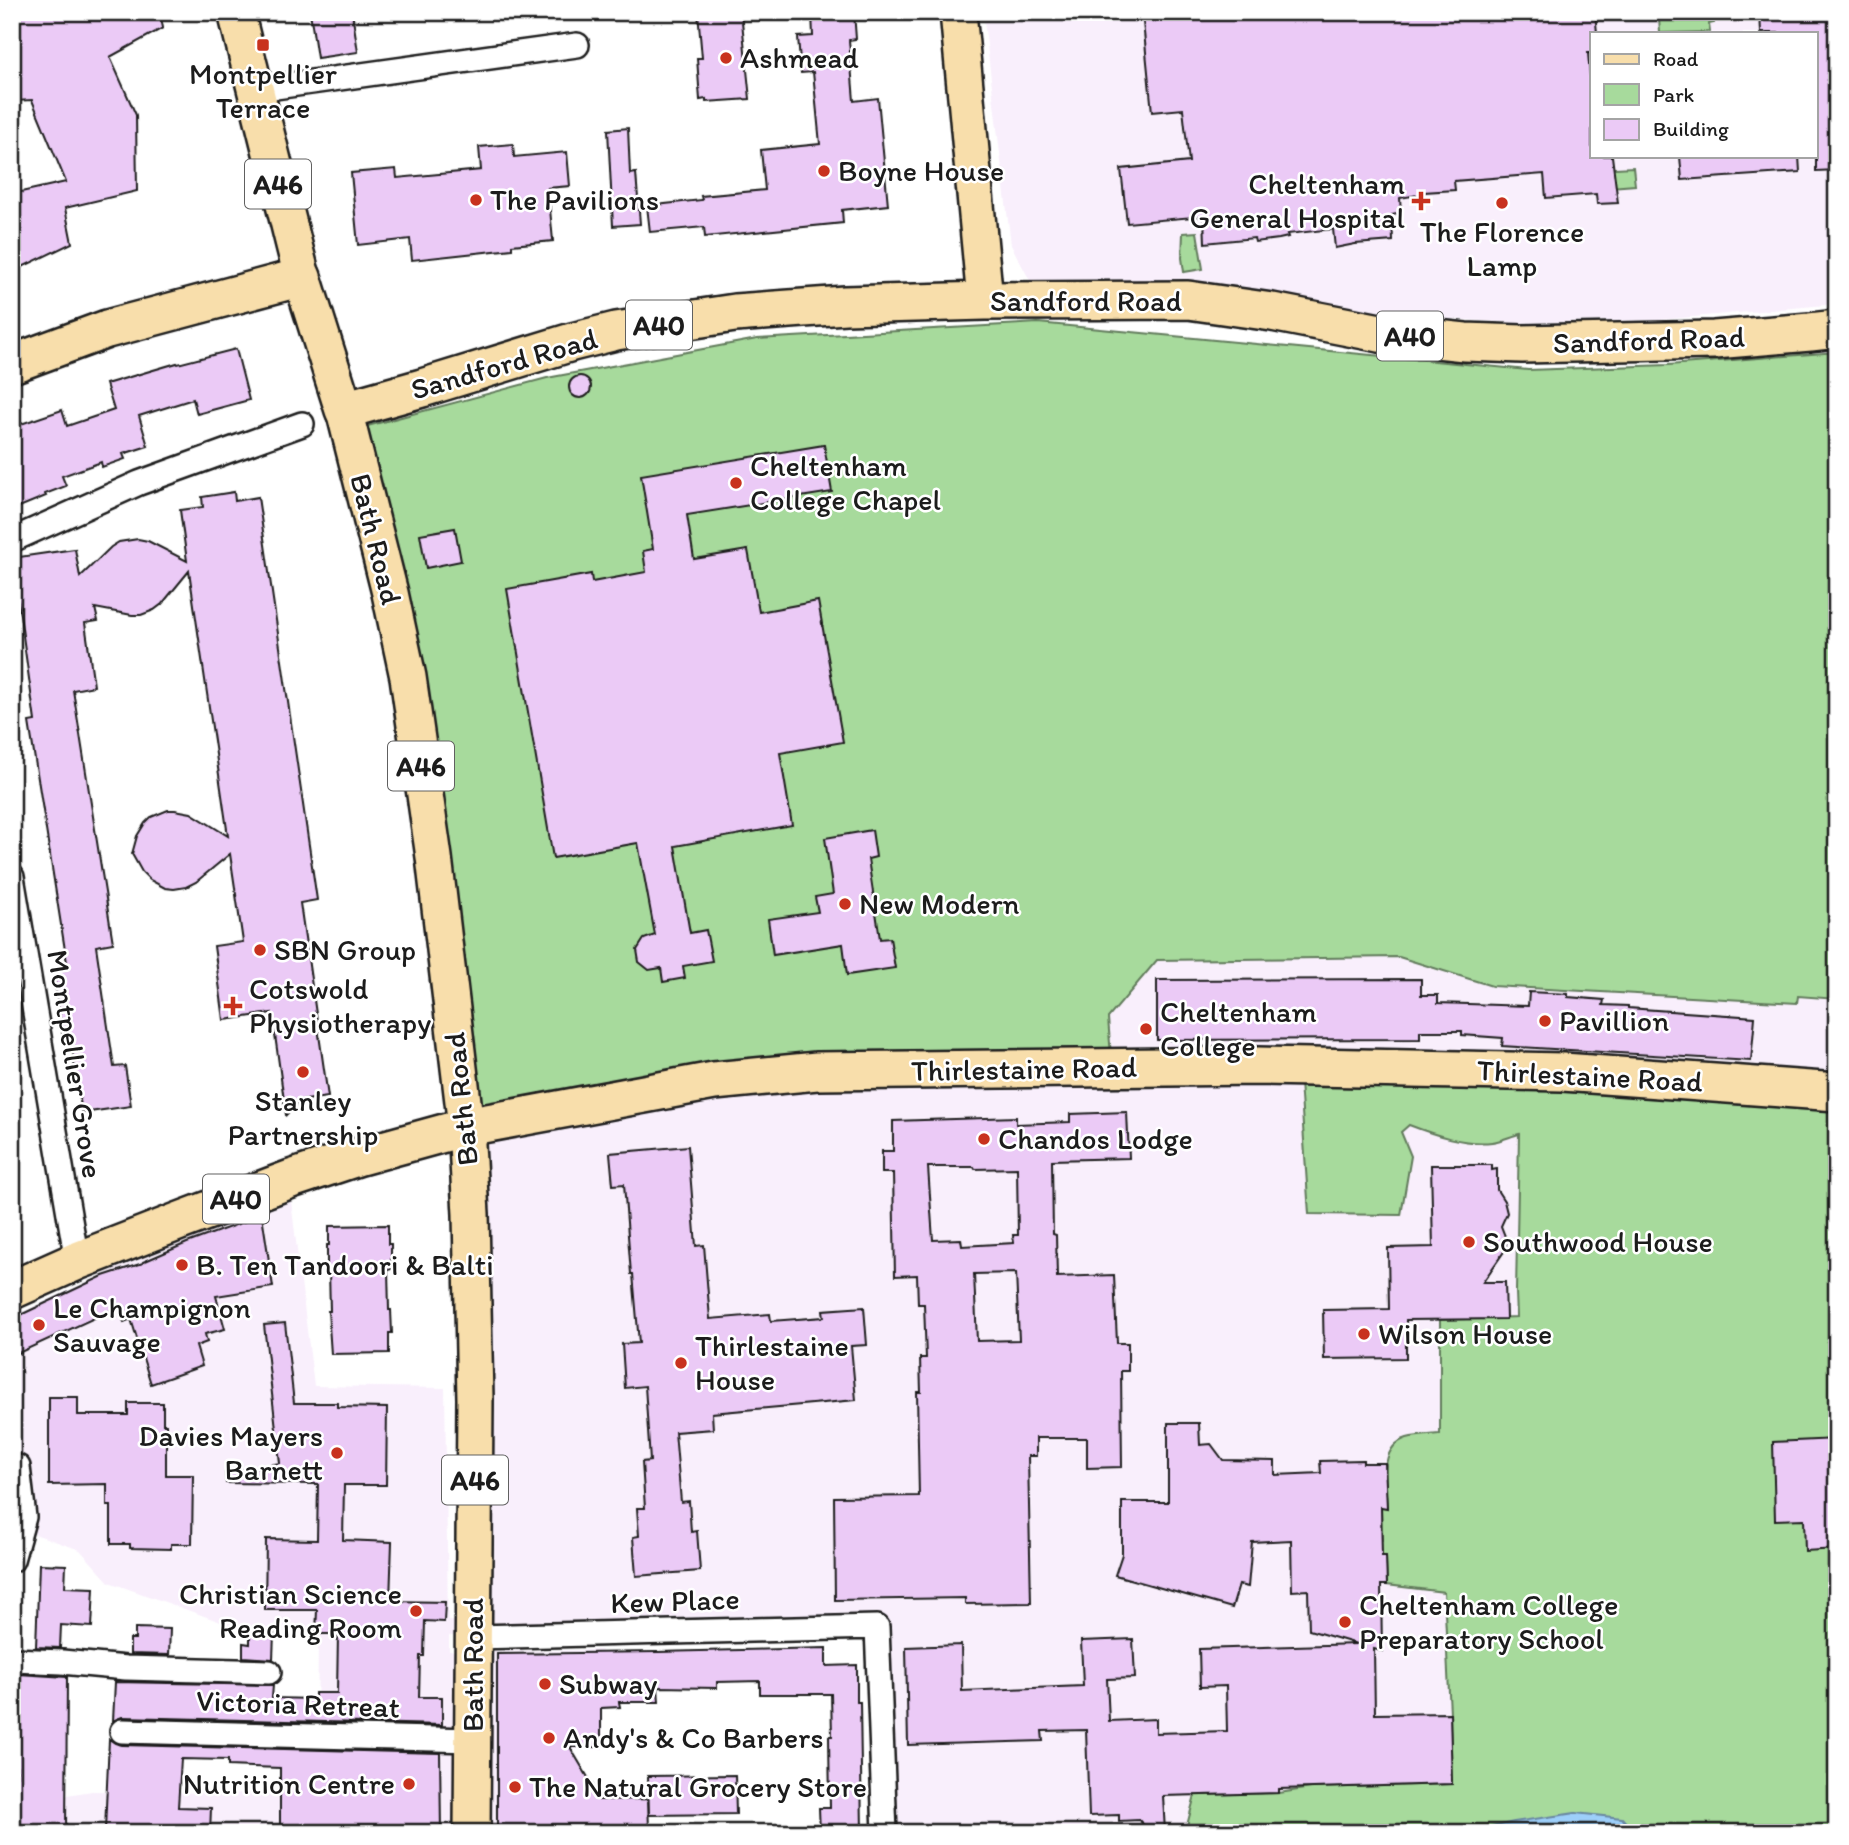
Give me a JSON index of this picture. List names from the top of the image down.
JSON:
{
  "streets": {
    "highway": [
      "A46",
      "Sandford Road",
      "A40",
      "Bath Road",
      "Thirlestaine Road"
    ],
    "street": ["Montpellier Grove", "Kew Place", "Victoria Retreat"]
  },
  "crossings": [
    ["Sandford Road", "Bath Road"],
    ["A40", "Bath Road"],
    ["A40", "Montpellier Grove"],
    ["A40", "Thirlestaine Road"],
    ["Bath Road", "Thirlestaine Road"],
    ["Bath Road", "Kew Place"],
    ["Bath Road", "Victoria Retreat"]
  ],
  "places": {
    "transit": ["Montpellier Terrace"],
    "other": [
      "Ashmead",
      "Boyne House",
      "The Pavilions",
      "The Florence Lamp",
      "Cheltenham College Chapel",
      "New Modern",
      "SBN Group",
      "Pavillion",
      "Cheltenham College",
      "Stanley Partnership",
      "Chandos Lodge",
      "Southwood House",
      "B. Ten Tandoori & Balti",
      "Le Champignon Sauvage",
      "Wilson House",
      "Thirlestaine House",
      "Davies Mayers Barnett",
      "Christian Science Reading Room",
      "Cheltenham College Preparatory School",
      "Subway",
      "Andy's & Co Barbers",
      "Nutrition Centre",
      "The Natural Grocery Store"
    ],
    "health": ["Cheltenham General Hospital", "Cotswold Physiotherapy"]
  },
  "legend": ["Road", "Park", "Building"]
}
